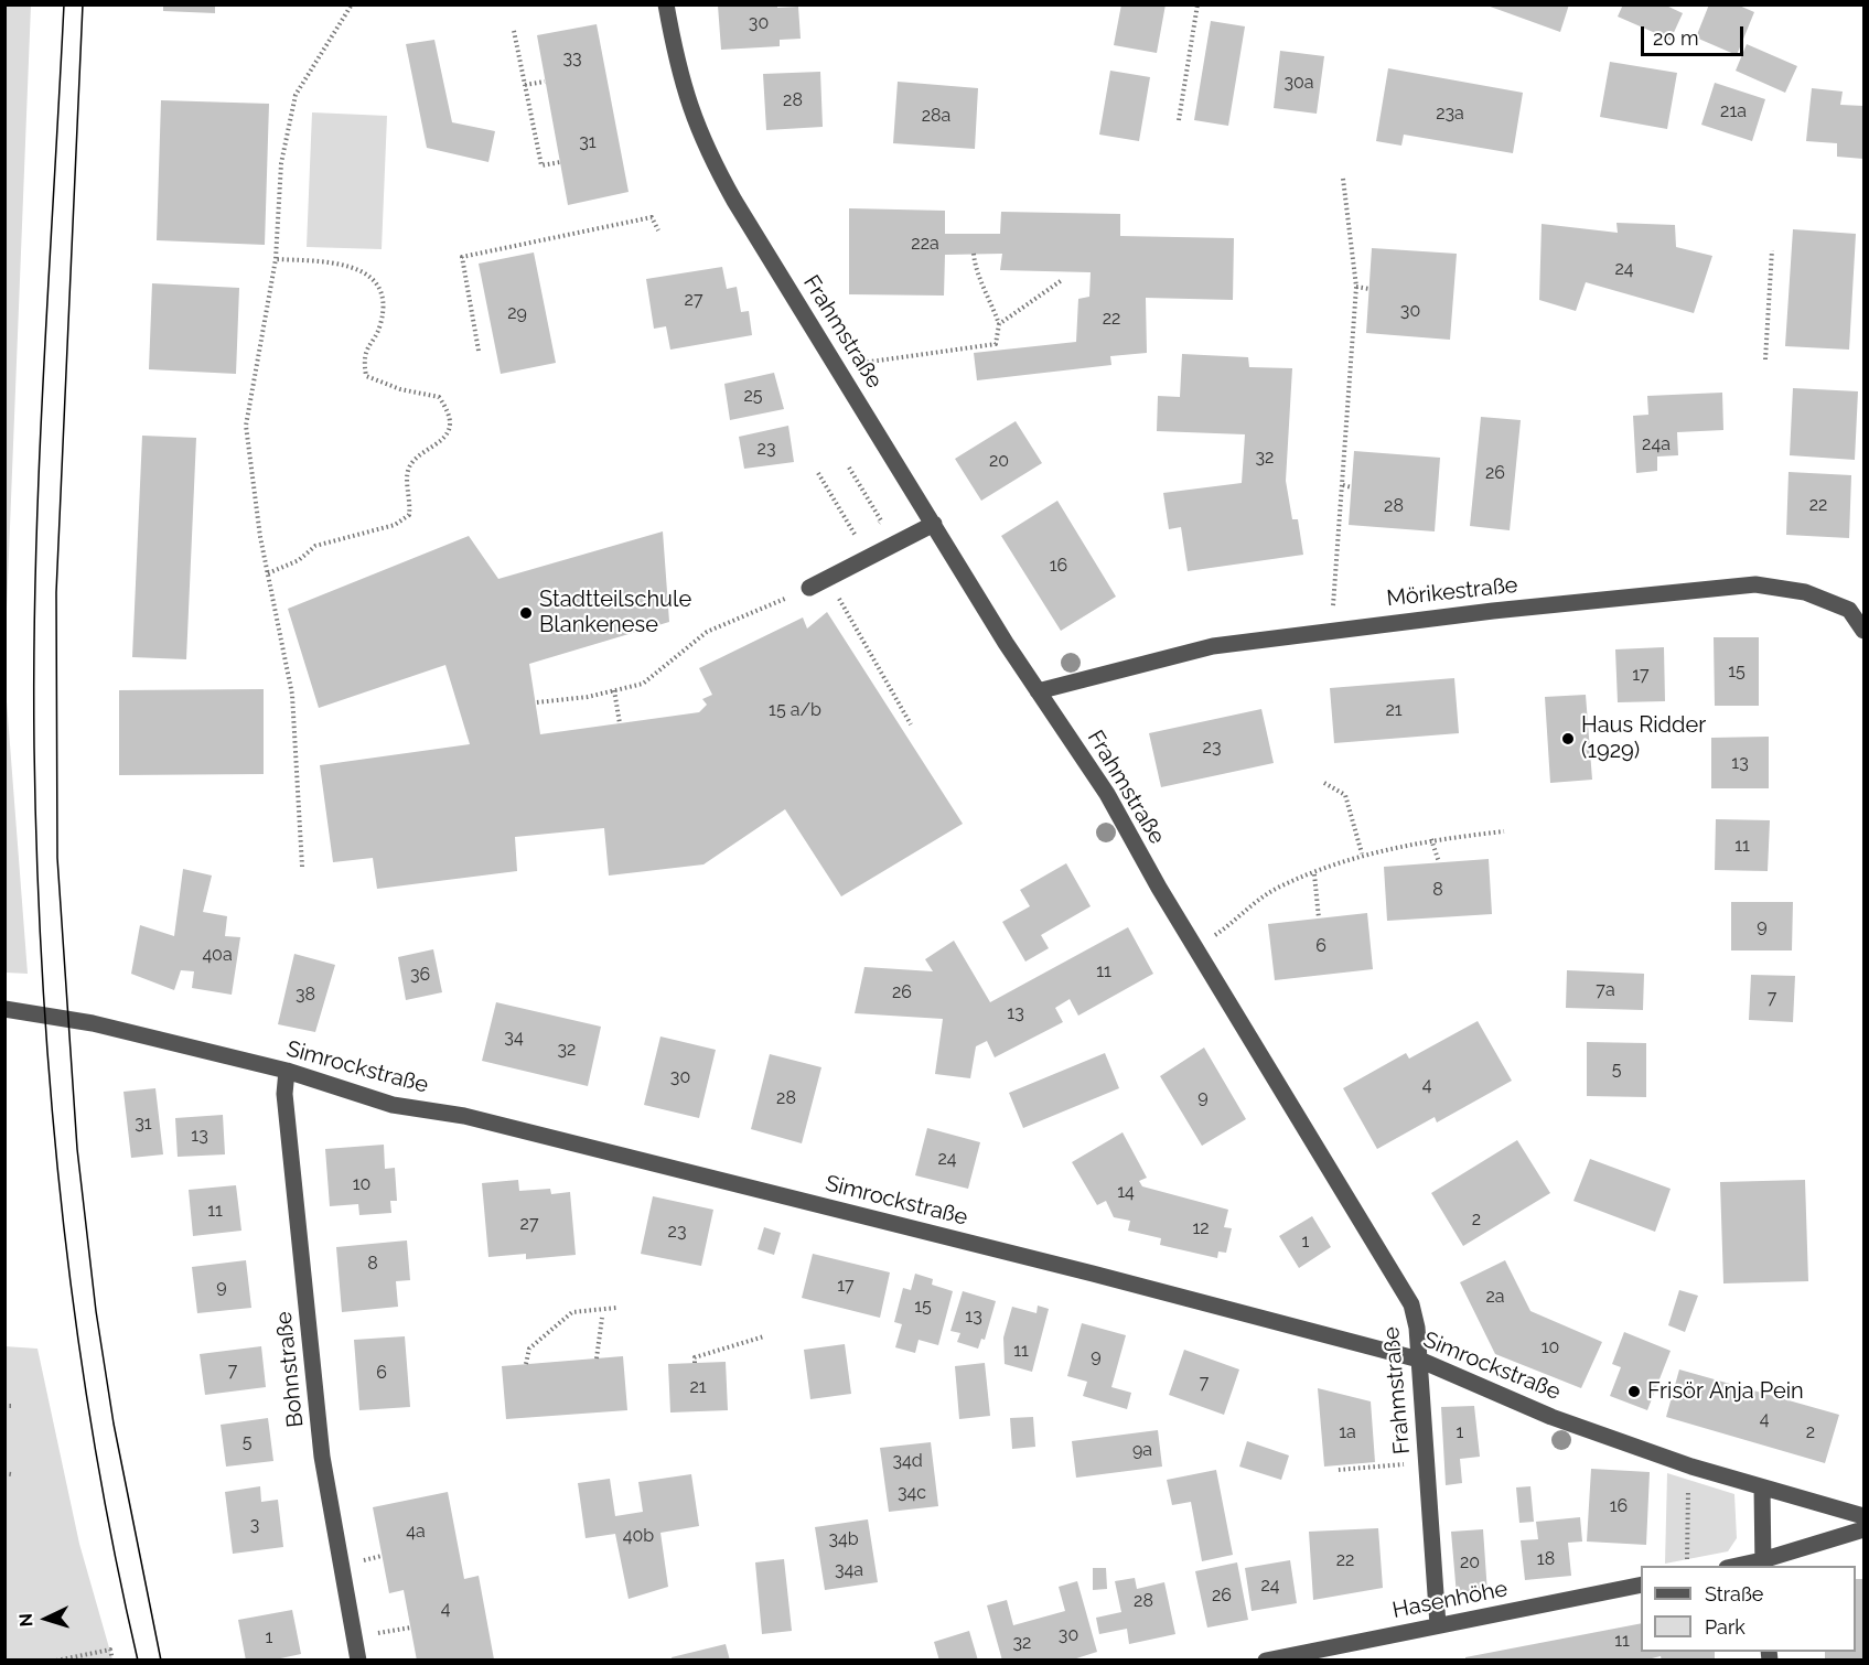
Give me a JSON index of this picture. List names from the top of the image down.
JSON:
{
  "streets": {
    "street": [
      "Frahmstraße",
      "Mörikestraße",
      "Simrockstraße",
      "Bohnstraße",
      "Hasenhöhe"
    ]
  },
  "crossings": [
    ["Frahmstraße", "Mörikestraße"],
    ["Frahmstraße", "Simrockstraße"],
    ["Frahmstraße", "Hasenhöhe"],
    ["Simrockstraße", "Bohnstraße"]
  ],
  "places": ["Stadtteilschule Blankenese", "Haus Ridder (1929)", "Frisör Anja Pein"],
  "house_numbers": [
    "30",
    "33",
    "30a",
    "28",
    "21a",
    "23a",
    "28a",
    "31",
    "22a",
    "24",
    "27",
    "30",
    "29",
    "22",
    "25",
    "24a",
    "23",
    "32",
    "20",
    "26",
    "22",
    "28",
    "16",
    "15",
    "17",
    "15 a/b",
    "21",
    "23",
    "13",
    "11",
    "8",
    "9",
    "6",
    "40a",
    "11",
    "36",
    "7a",
    "26",
    "38",
    "7",
    "13",
    "34",
    "32",
    "5",
    "30",
    "4",
    "9",
    "28",
    "31",
    "13",
    "24",
    "10",
    "14",
    "11",
    "2",
    "27",
    "12",
    "23",
    "1",
    "8",
    "17",
    "9",
    "2a",
    "15",
    "13",
    "10",
    "11",
    "9",
    "7",
    "6",
    "7",
    "21",
    "4",
    "1a",
    "1",
    "2",
    "5",
    "9a",
    "34d",
    "34c",
    "16",
    "3",
    "4a",
    "40b",
    "34b",
    "18",
    "22",
    "20",
    "34a",
    "24",
    "26",
    "28",
    "4",
    "30",
    "1",
    "11",
    "32"
  ],
  "legend": ["Straße", "Park"],
  "scale_bar": "20 m",
  "north": "left"
}
